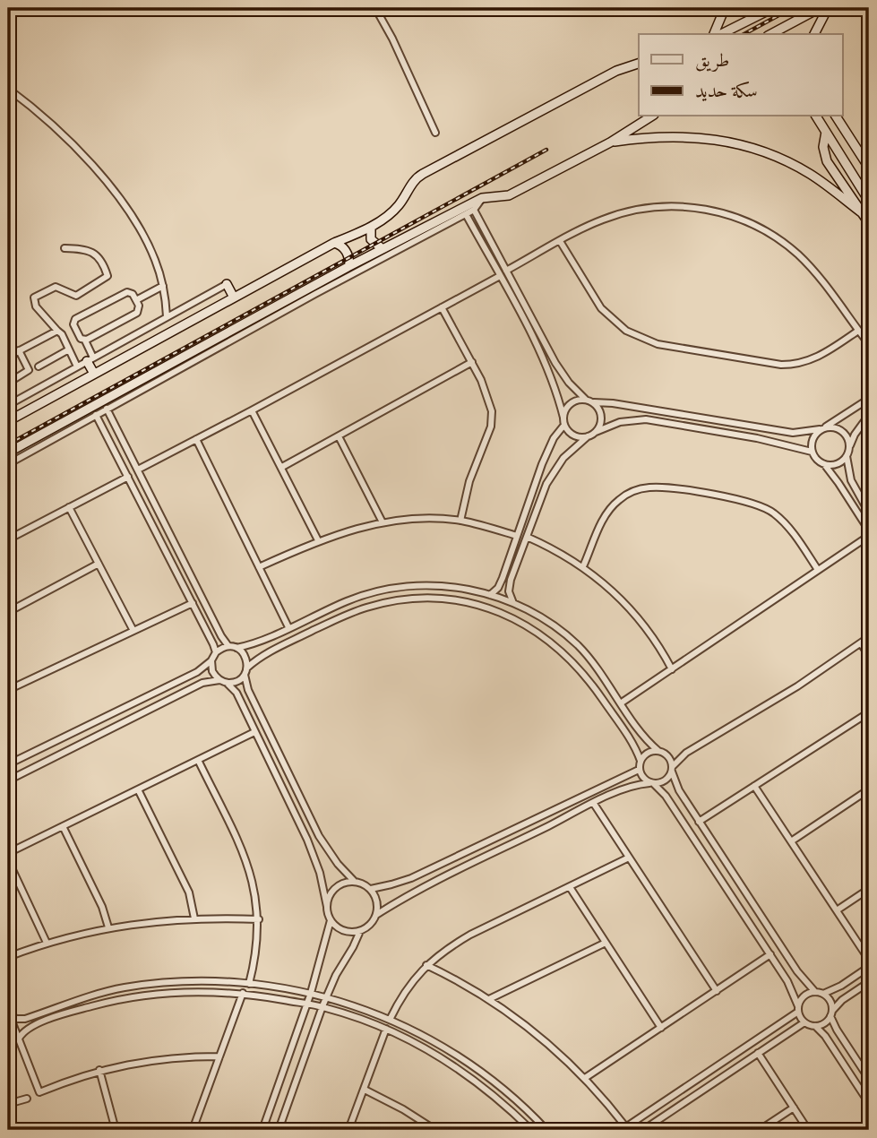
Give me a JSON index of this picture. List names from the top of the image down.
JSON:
{
  "legend": ["طريق", "سكة حديد"]
}
